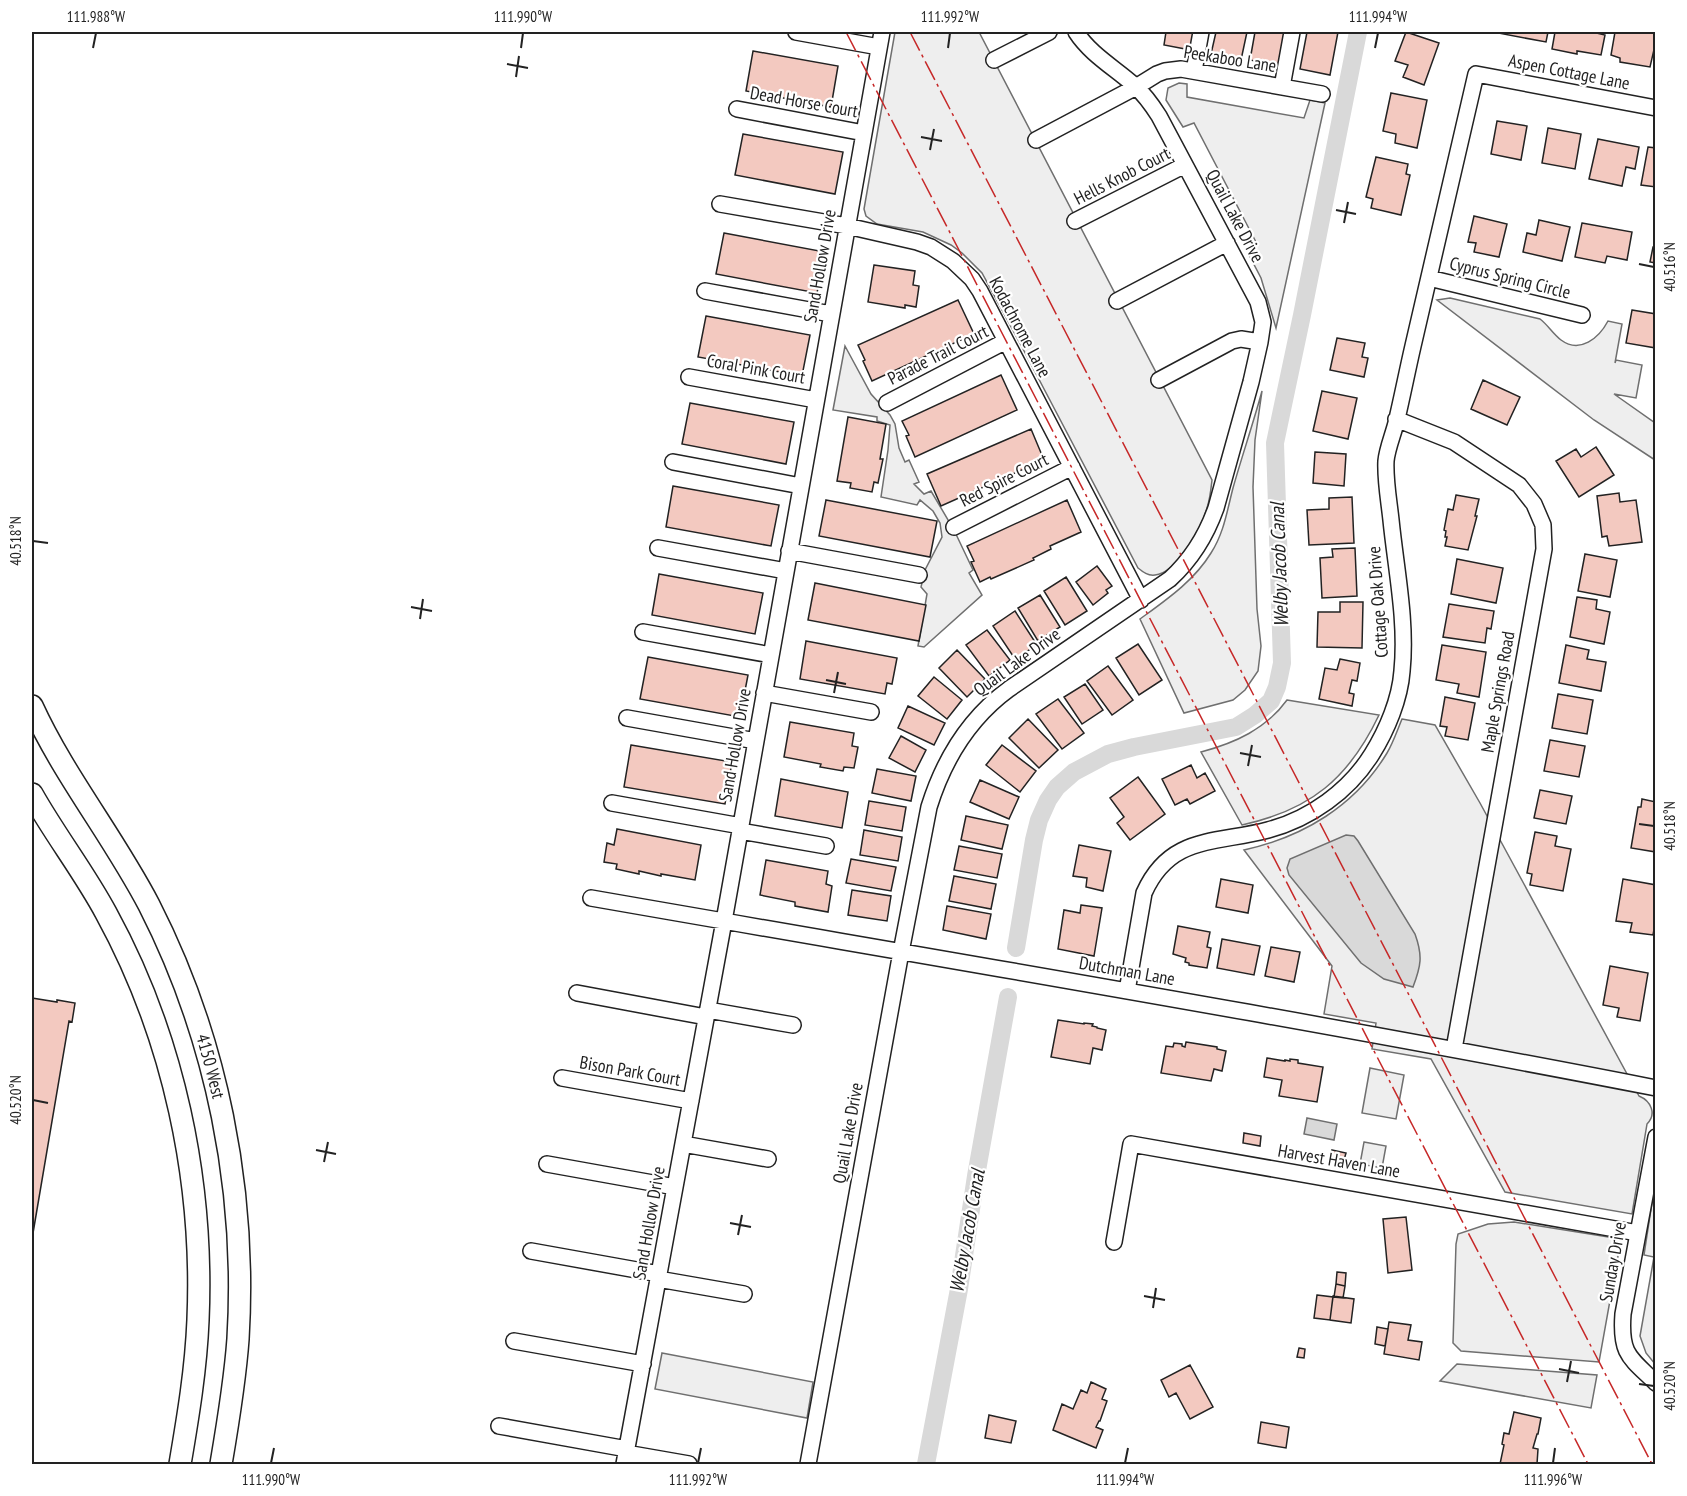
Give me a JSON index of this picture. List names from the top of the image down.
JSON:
{
  "streets": {
    "street": [
      "Peekaboo Lane",
      "Aspen Cottage Lane",
      "Dead Horse Court",
      "Hells Knob Court",
      "Quail Lake Drive",
      "Sand Hollow Drive",
      "Cyprus Spring Circle",
      "Kodachrome Lane",
      "Parade Trail Court",
      "Coral Pink Court",
      "Red Spire Court",
      "Cottage Oak Drive",
      "Maple Springs Road",
      "Dutchman Lane",
      "4150 West",
      "Bison Park Court",
      "Harvest Haven Lane",
      "Sunday Drive"
    ]
  },
  "crossings": [
    ["Peekaboo Lane", "Quail Lake Drive"],
    ["Aspen Cottage Lane", "Cottage Oak Drive"],
    ["Dead Horse Court", "Sand Hollow Drive"],
    ["Hells Knob Court", "Quail Lake Drive"],
    ["Quail Lake Drive", "Kodachrome Lane"],
    ["Quail Lake Drive", "Dutchman Lane"],
    ["Sand Hollow Drive", "Kodachrome Lane"],
    ["Sand Hollow Drive", "Coral Pink Court"],
    ["Sand Hollow Drive", "Dutchman Lane"],
    ["Sand Hollow Drive", "Bison Park Court"],
    ["Cyprus Spring Circle", "Cottage Oak Drive"],
    ["Kodachrome Lane", "Parade Trail Court"],
    ["Kodachrome Lane", "Red Spire Court"],
    ["Cottage Oak Drive", "Maple Springs Road"],
    ["Cottage Oak Drive", "Dutchman Lane"],
    ["Maple Springs Road", "Dutchman Lane"],
    ["Harvest Haven Lane", "Sunday Drive"]
  ],
  "water": ["Welby Jacob Canal"],
  "coordinates": [
    "111.988°W",
    "111.990°W",
    "111.992°W",
    "111.994°W",
    "40.516°N",
    "40.518°N",
    "40.520°N",
    "111.996°W"
  ]
}
